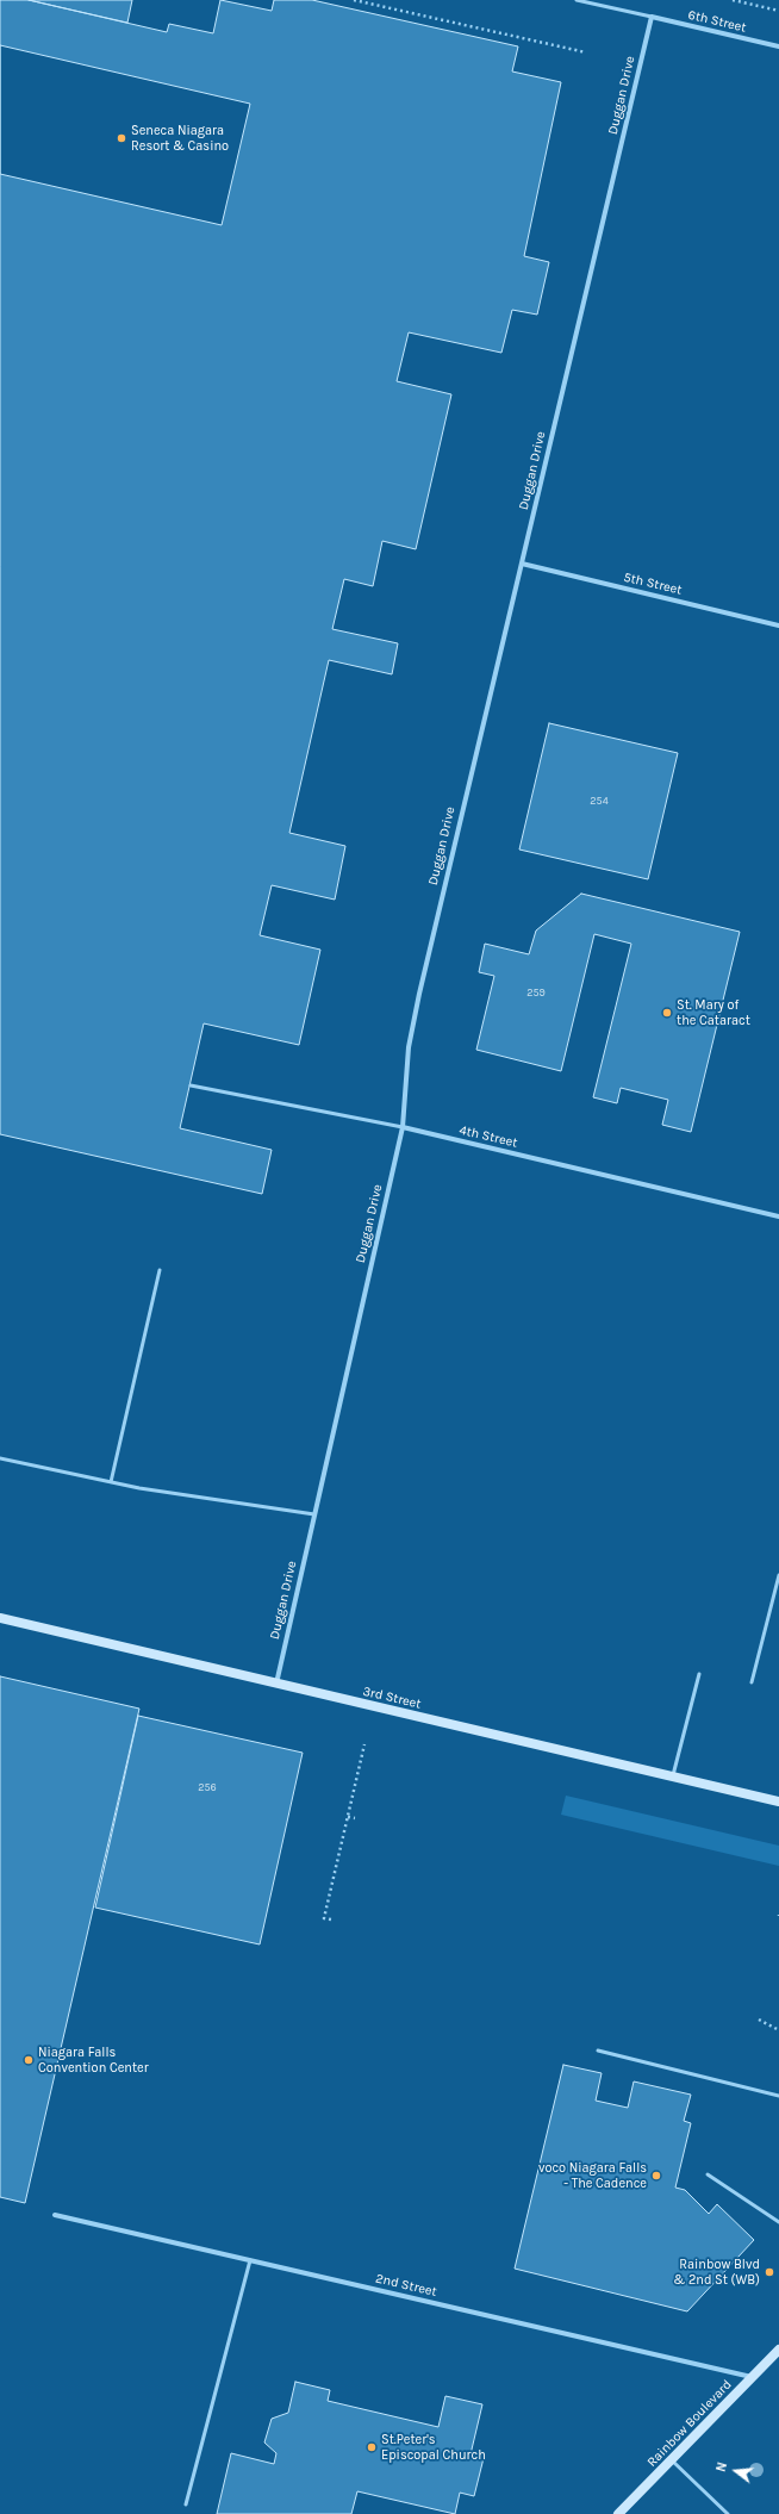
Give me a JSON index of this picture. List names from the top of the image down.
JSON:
{
  "streets": {
    "street": [
      "6th Street",
      "Duggan Drive",
      "5th Street",
      "4th Street",
      "3rd Street",
      "2nd Street",
      "Rainbow Boulevard"
    ]
  },
  "crossings": [
    ["6th Street", "Duggan Drive"],
    ["Duggan Drive", "5th Street"],
    ["Duggan Drive", "4th Street"],
    ["Duggan Drive", "3rd Street"],
    ["2nd Street", "Rainbow Boulevard"]
  ],
  "places": [
    "Seneca Niagara Resort & Casino",
    "St. Mary of the Cataract",
    "Niagara Falls Convention Center",
    "voco Niagara Falls - The Cadence",
    "Rainbow Blvd & 2nd St (WB)",
    "St.Peter's Episcopal Church"
  ],
  "house_numbers": ["254", "259", "256"],
  "north": "left"
}
